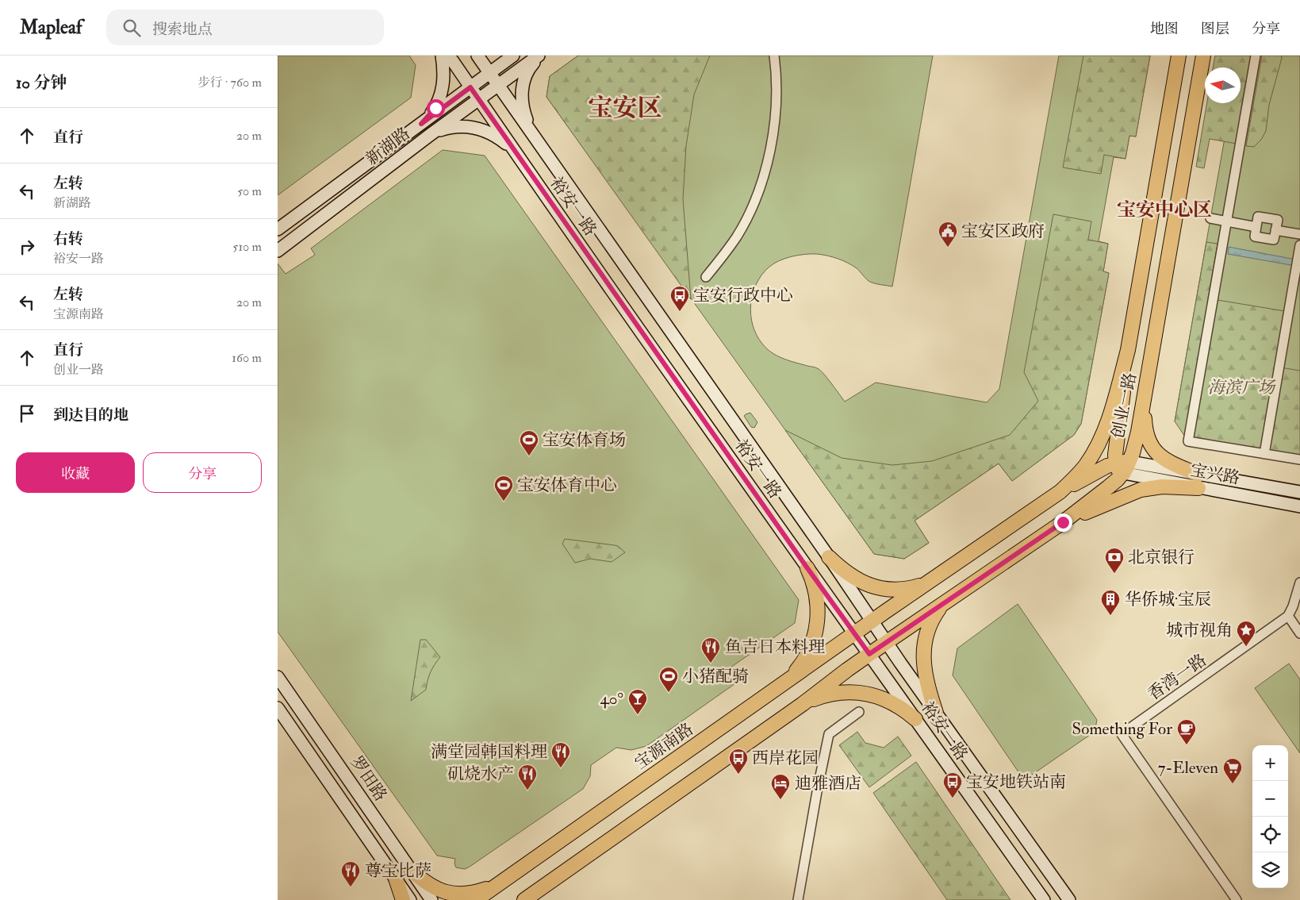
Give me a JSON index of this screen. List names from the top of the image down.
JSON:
{
  "streets": {
    "main road": [
      "新湖路",
      "裕安一路",
      "创业一路",
      "宝兴路",
      "宝源南路",
      "罗田路"
    ],
    "street": ["香湾一路"]
  },
  "crossings": [
    ["新湖路", "裕安一路"],
    ["裕安一路", "创业一路"],
    ["裕安一路", "宝源南路"],
    ["创业一路", "宝兴路"],
    ["创业一路", "宝源南路"]
  ],
  "districts": ["宝安区", "宝安中心区"],
  "parks": ["海滨广场"],
  "places": {
    "public building": ["宝安区政府"],
    "bus stop": ["宝安行政中心", "西岸花园", "宝安地铁站南"],
    "sports": ["宝安体育场", "宝安体育中心", "小猪配骑"],
    "bank": ["北京银行"],
    "building": ["华侨城·宝辰"],
    "place": ["城市视角"],
    "restaurant": [
      "鱼吉日本料理",
      "满堂园韩国料理",
      "矶烧水产",
      "尊宝比萨"
    ],
    "bar": ["40°"],
    "cafe": ["Something For"],
    "supermarket": ["7-Eleven"],
    "hotel": ["迪雅酒店"]
  },
  "north": "left",
  "page": {
    "header": "Mapleaf",
    "search": "搜索地点",
    "nav": ["地图", "图层", "分享"],
    "heading": ["10 分钟", "步行 · 760 m"],
    "list": [
      ["直行", "20 m"],
      ["左转", "新湖路", "50 m"],
      ["右转", "裕安一路", "510 m"],
      ["左转", "宝源南路", "20 m"],
      ["直行", "创业一路", "160 m"],
      "到达目的地"
    ],
    "buttons": ["收藏", "分享"],
    "map_buttons": ["+", "−"]
  }
}
